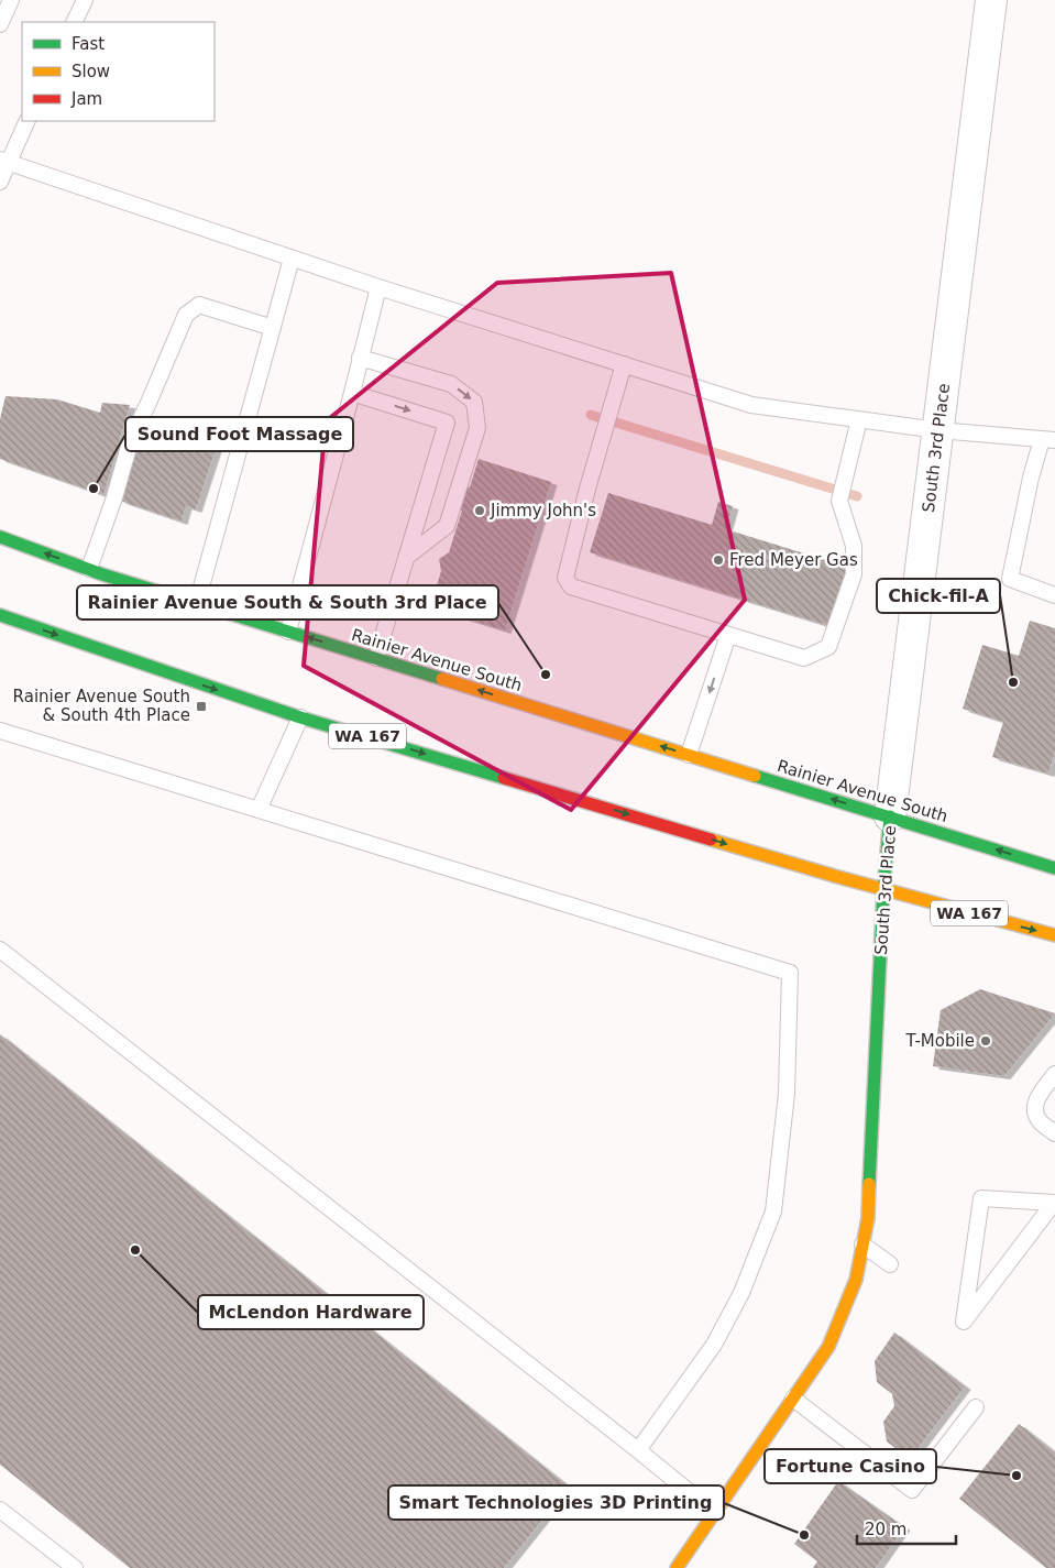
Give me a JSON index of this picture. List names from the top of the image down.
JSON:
{
  "streets": {
    "main road": ["South 3rd Place", "Rainier Avenue South", "WA 167"]
  },
  "crossings": [
    ["South 3rd Place", "Rainier Avenue South"],
    ["South 3rd Place", "WA 167"]
  ],
  "places": {
    "other": [
      "Sound Foot Massage",
      "Jimmy John's",
      "Fred Meyer Gas",
      "Rainier Avenue South & South 3rd Place",
      "Chick-fil-A",
      "T-Mobile",
      "McLendon Hardware",
      "Fortune Casino",
      "Smart Technologies 3D Printing"
    ],
    "transit": ["Rainier Avenue South & South 4th Place"]
  },
  "legend": ["Fast", "Slow", "Jam"],
  "scale_bar": "20 m"
}
